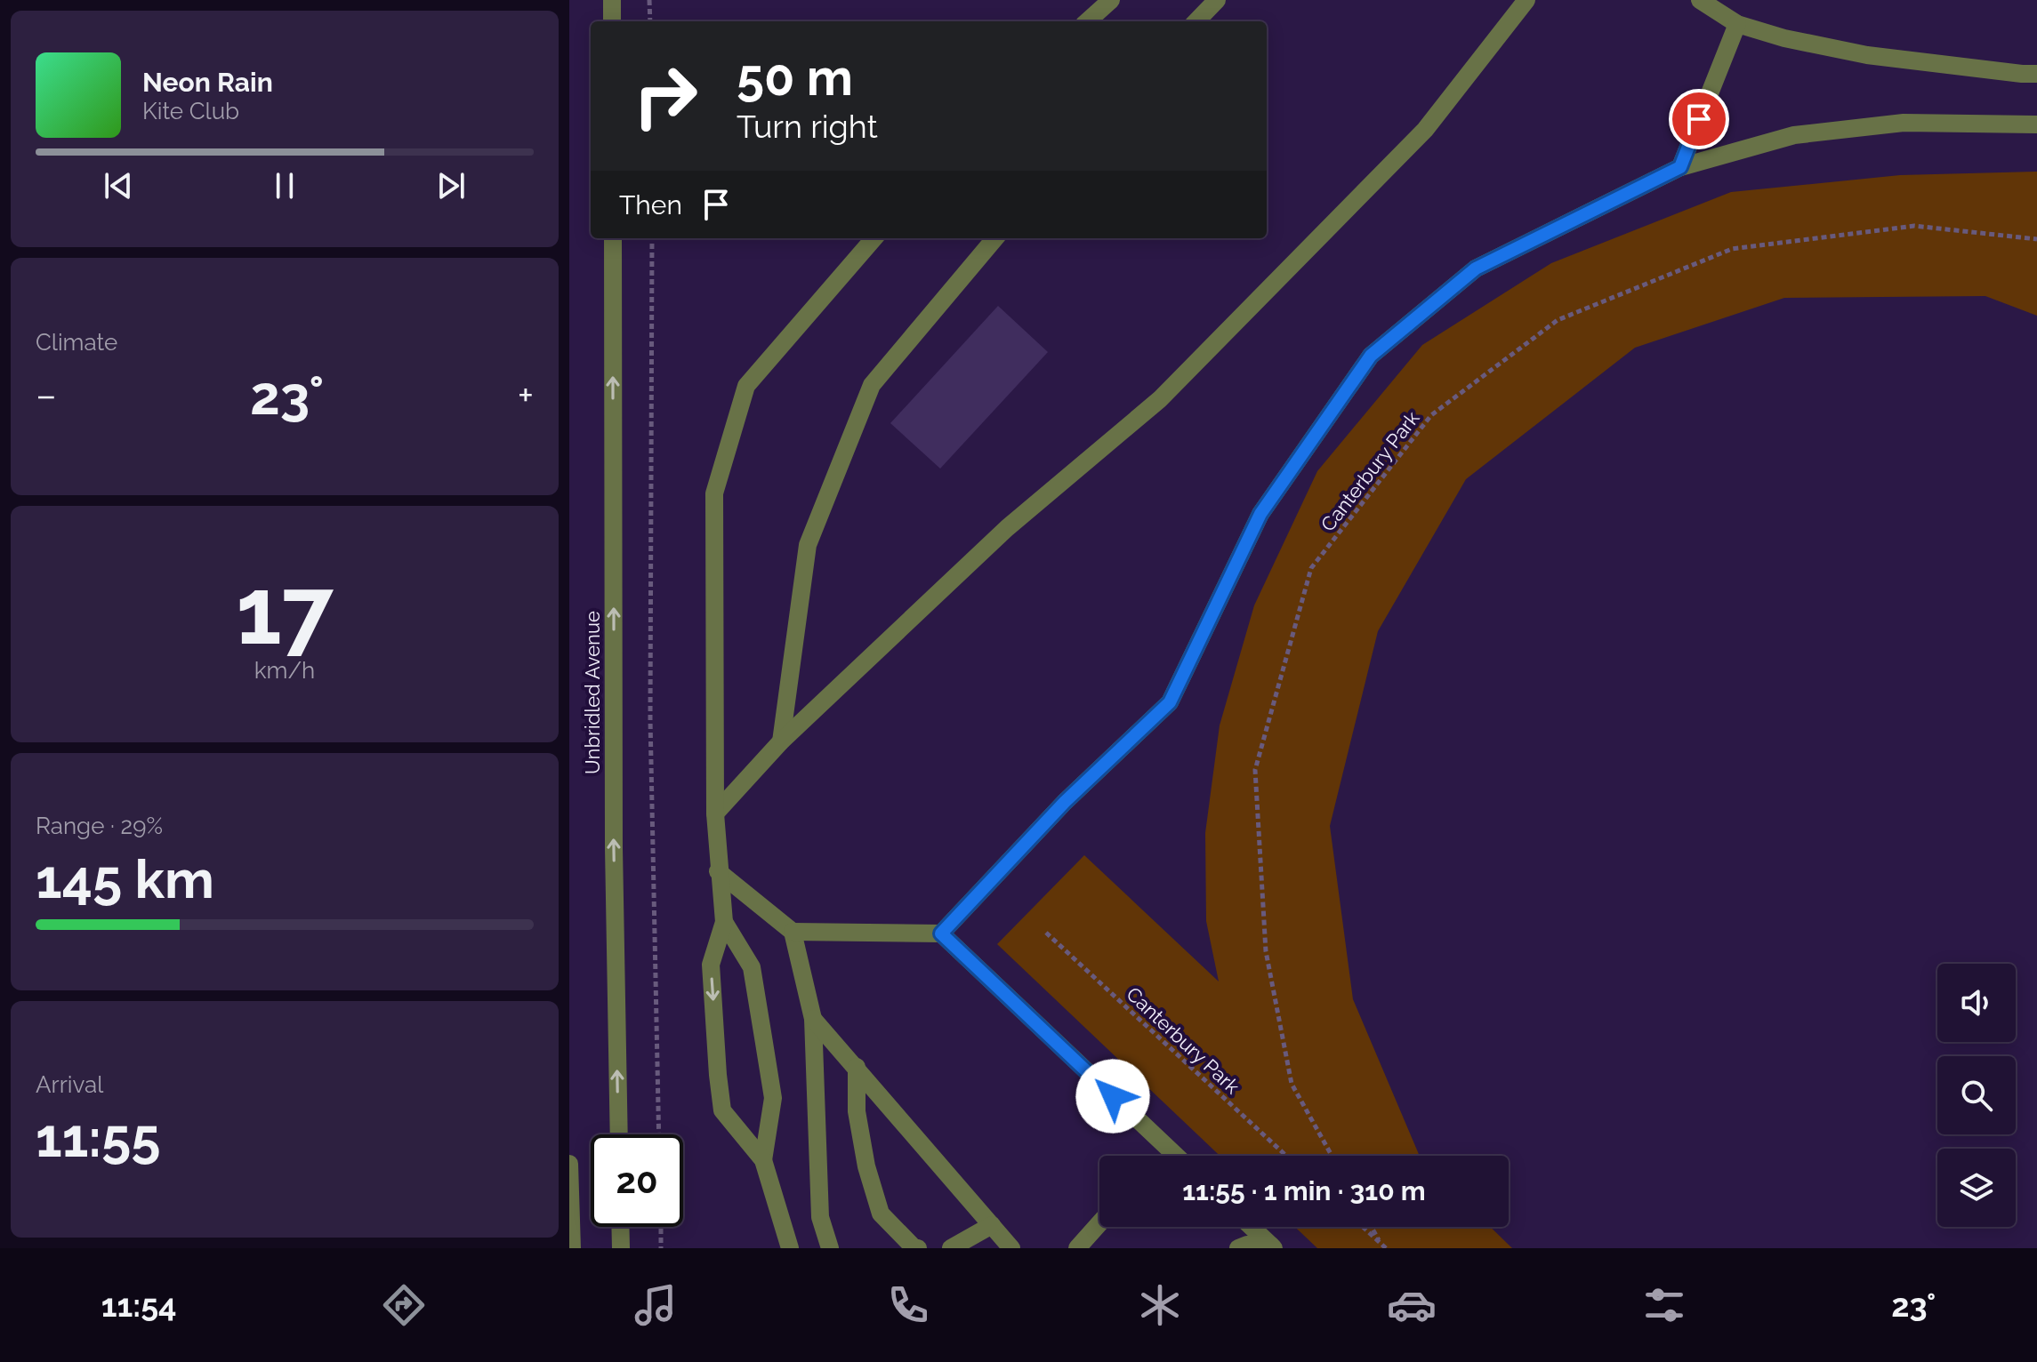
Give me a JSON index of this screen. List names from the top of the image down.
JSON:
{
  "streets": {
    "street": ["Unbridled Avenue"],
    "path": ["Canterbury Park"]
  },
  "page": {
    "turn": ["50 m", "Turn right"],
    "song": ["Neon Rain", "Kite Club"],
    "then": "Then",
    "tile": [
      "Climate",
      ["17", "km/h"],
      ["Range · 29%", "145 km"],
      ["Arrival", "11:55"]
    ],
    "heat": ["−", "23°", "+"],
    "limit": "20",
    "trip": "11:55 · 1 min · 310 m",
    "tabs": ["11:54", "23°"]
  }
}
